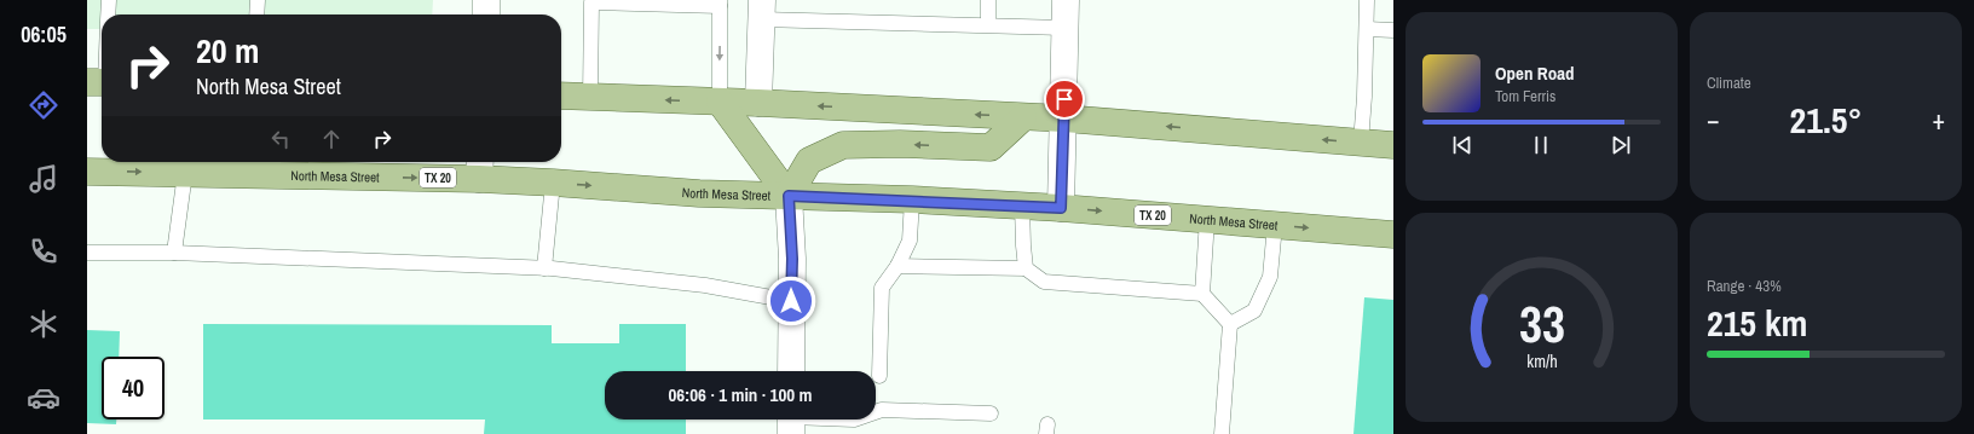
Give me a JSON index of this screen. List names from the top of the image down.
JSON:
{
  "streets": {
    "main road": ["North Mesa Street", "TX 20"]
  },
  "page": {
    "tabs": "06:05",
    "tile": [
      "Climate",
      ["Range · 43%", "215 km"]
    ],
    "turn": ["20 m", "North Mesa Street"],
    "song": ["Open Road", "Tom Ferris"],
    "heat": ["−", "21.5°", "+"],
    "limit": "40",
    "trip": "06:06 · 1 min · 100 m",
    "gauge": ["33", "km/h"]
  }
}
